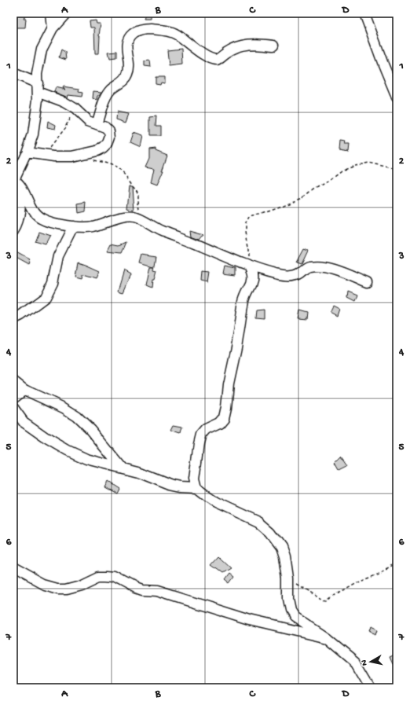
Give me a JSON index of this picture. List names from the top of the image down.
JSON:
{
  "north": "left",
  "grid": {
    "columns": [
      "A",
      "B",
      "C",
      "D"
    ],
    "rows": [
      "1",
      "2",
      "3",
      "4",
      "5",
      "6",
      "7"
    ]
  }
}
